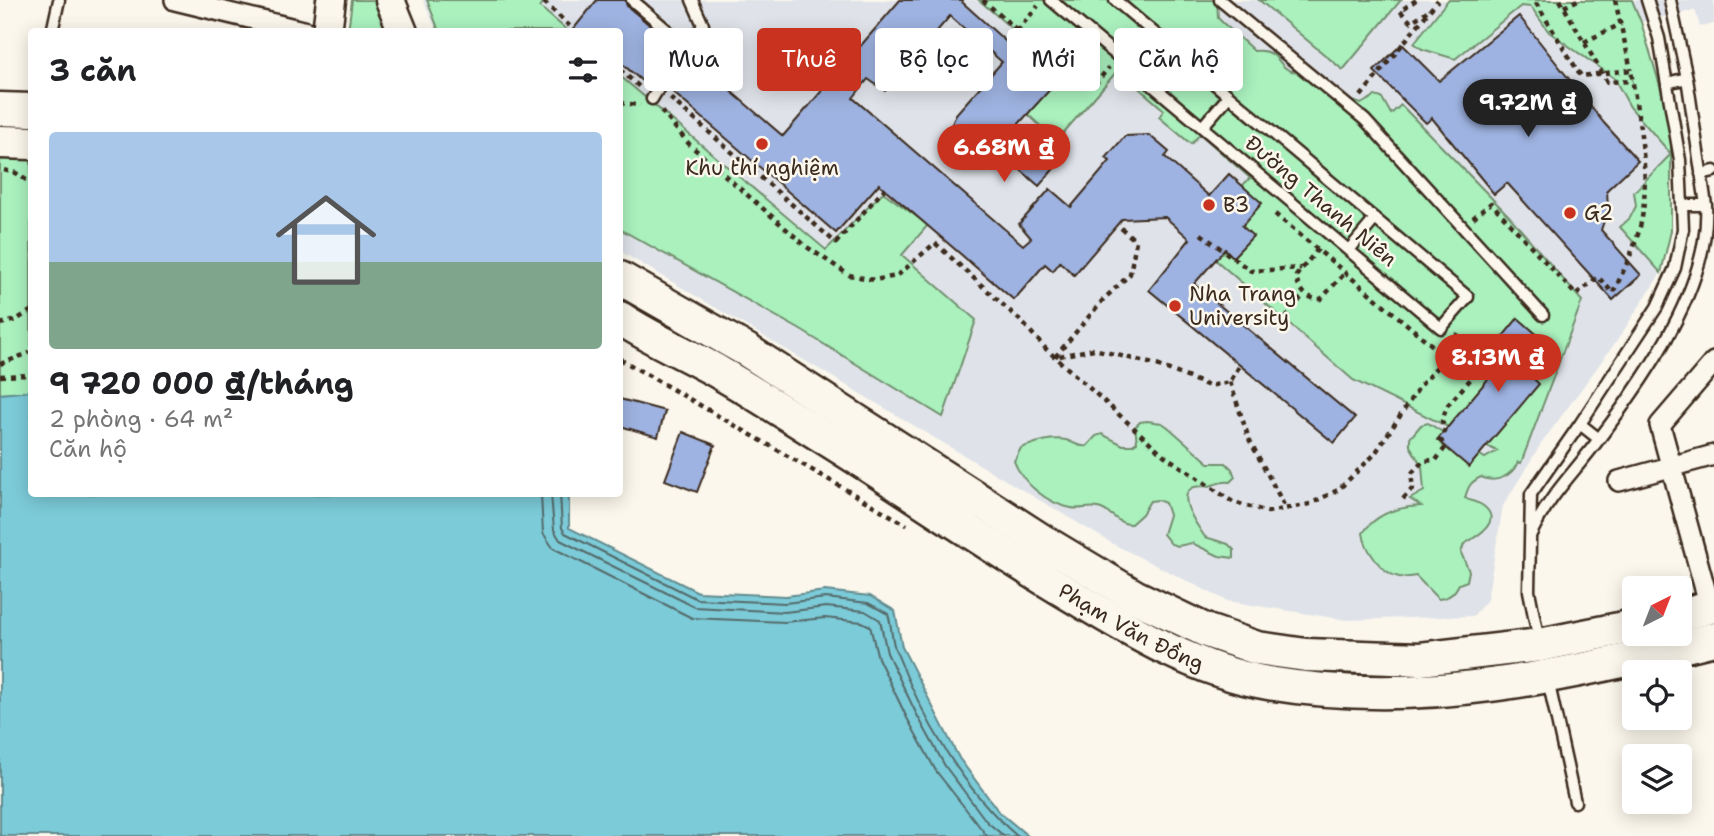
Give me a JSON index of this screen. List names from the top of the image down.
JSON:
{
  "streets": {
    "main road": ["Phạm Văn Đồng"],
    "lane": ["Đường Thanh Niên"]
  },
  "places": [
    "Khu thí nghiệm",
    "B3",
    "G2",
    "Nha Trang University"
  ],
  "north": "top right",
  "page": {
    "chip": [
      "Mua",
      "Thuê",
      "Bộ lọc",
      "Mới",
      "Căn hộ"
    ],
    "heading": "3 căn",
    "price": ["9.72M ₫", "6.68M ₫", "8.13M ₫"],
    "list": [
      {
        "name": "9 720 000 ₫/tháng",
        "note": "2 phòng · 64 m² · Căn hộ"
      }
    ]
  }
}
